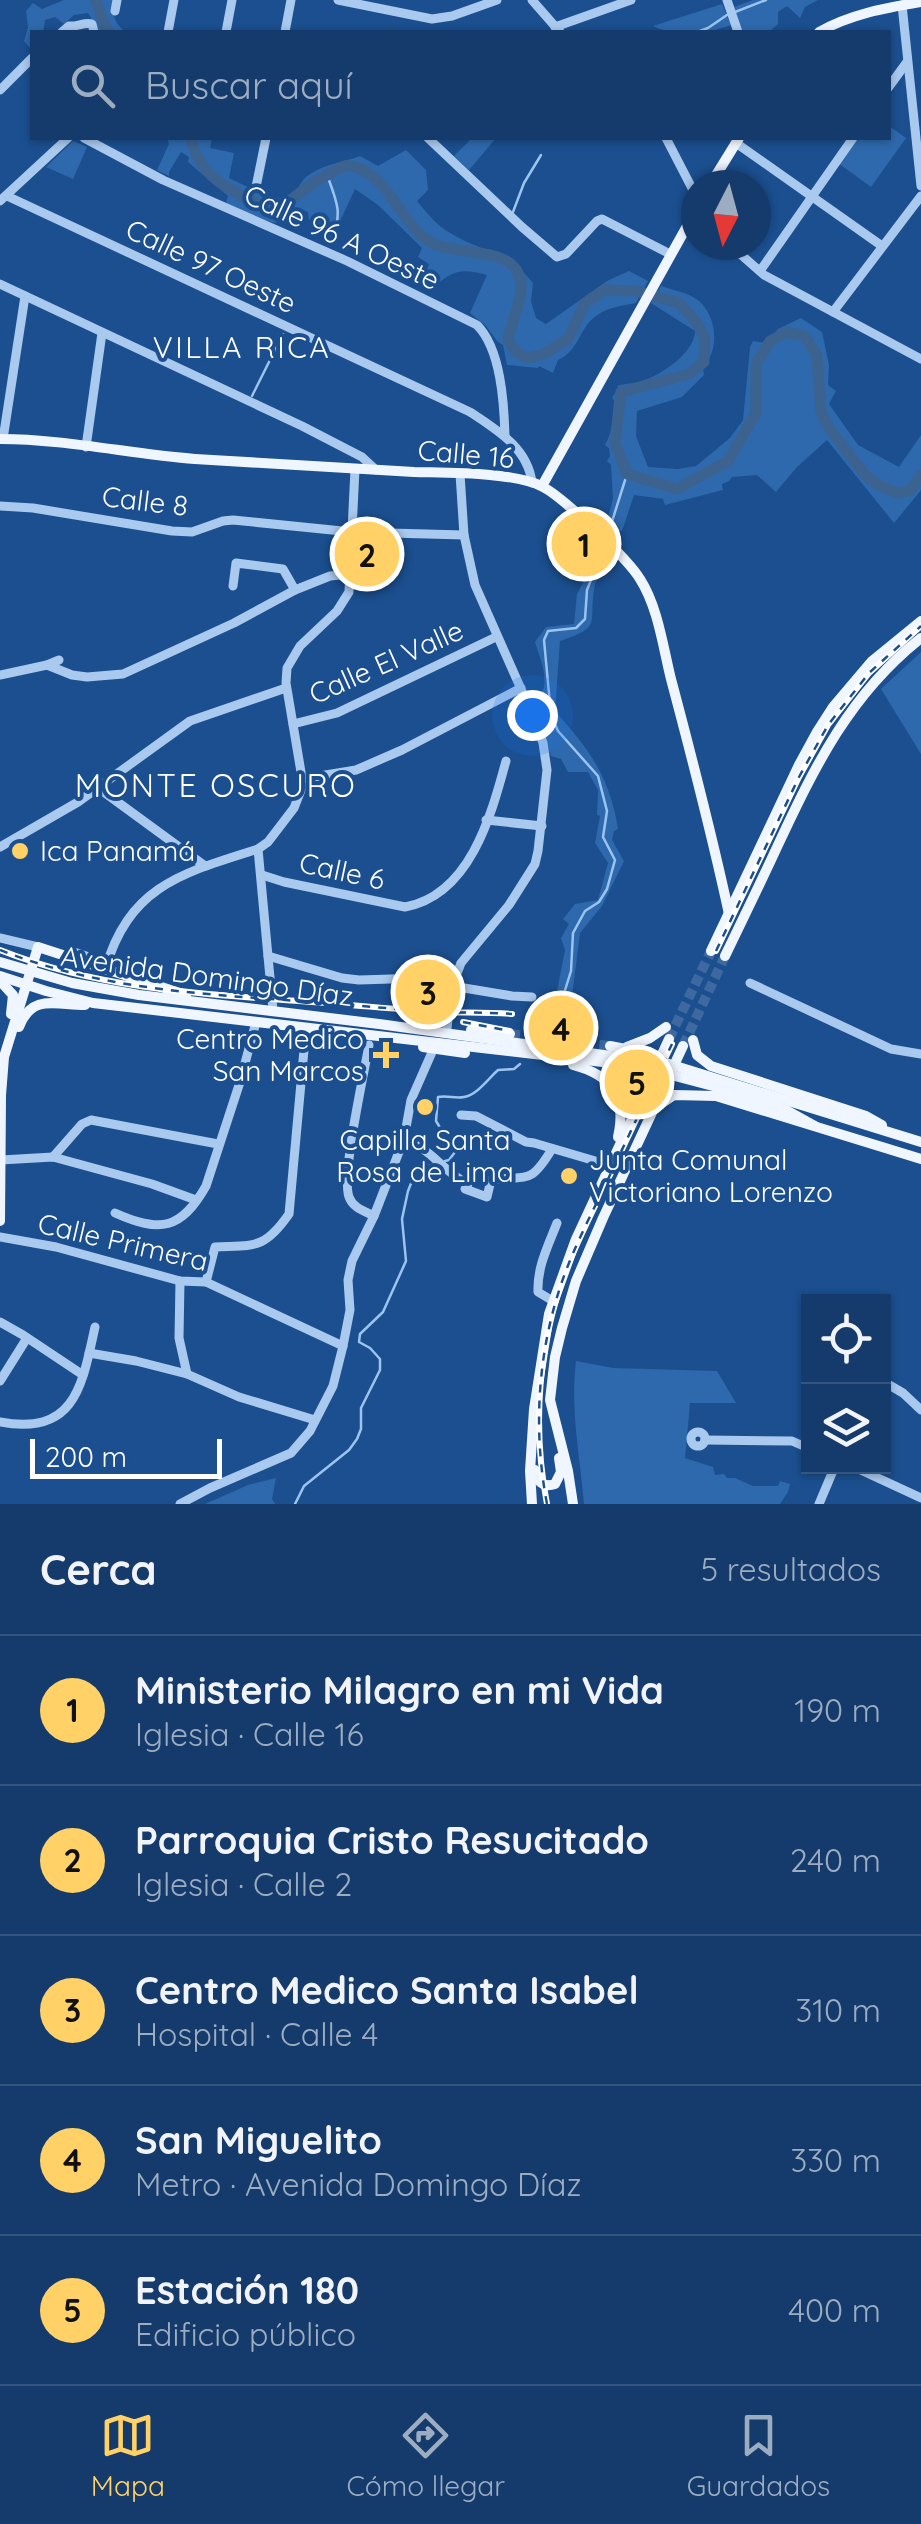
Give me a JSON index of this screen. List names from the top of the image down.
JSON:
{
  "streets": {
    "main road": ["Calle 16", "Avenida Domingo Díaz"],
    "street": [
      "Calle 96 A Oeste",
      "Calle 97 Oeste",
      "Calle 8",
      "Calle El Valle",
      "Calle 6",
      "Calle Primera"
    ]
  },
  "crossings": [
    ["Calle 96 A Oeste", "Calle 97 Oeste"],
    ["Calle 97 Oeste", "Calle 16"]
  ],
  "districts": ["VILLA RICA", "MONTE OSCURO"],
  "places": {
    "other": ["Ica Panamá", "Capilla Santa Rosa de Lima", "Junta Comunal Victoriano Lorenzo"],
    "health": ["Centro Medico San Marcos"]
  },
  "scale_bar": "200 m",
  "north": "bottom",
  "page": {
    "search": "Buscar aquí",
    "pins": [
      "1",
      "2",
      "3",
      "4",
      "5"
    ],
    "scale": "200 m",
    "heading": ["Cerca", "5 resultados"],
    "list": [
      {
        "mark": "1",
        "name": "Ministerio Milagro en mi Vida",
        "note": "Iglesia · Calle 16",
        "value": "190 m"
      },
      {
        "mark": "2",
        "name": "Parroquia Cristo Resucitado",
        "note": "Iglesia · Calle 2",
        "value": "240 m"
      },
      {
        "mark": "3",
        "name": "Centro Medico Santa Isabel",
        "note": "Hospital · Calle 4",
        "value": "310 m"
      },
      {
        "mark": "4",
        "name": "San Miguelito",
        "note": "Metro · Avenida Domingo Díaz",
        "value": "330 m"
      },
      {
        "mark": "5",
        "name": "Estación 180",
        "note": "Edificio público",
        "value": "400 m"
      }
    ],
    "nav": ["Mapa", "Cómo llegar", "Guardados"]
  }
}
